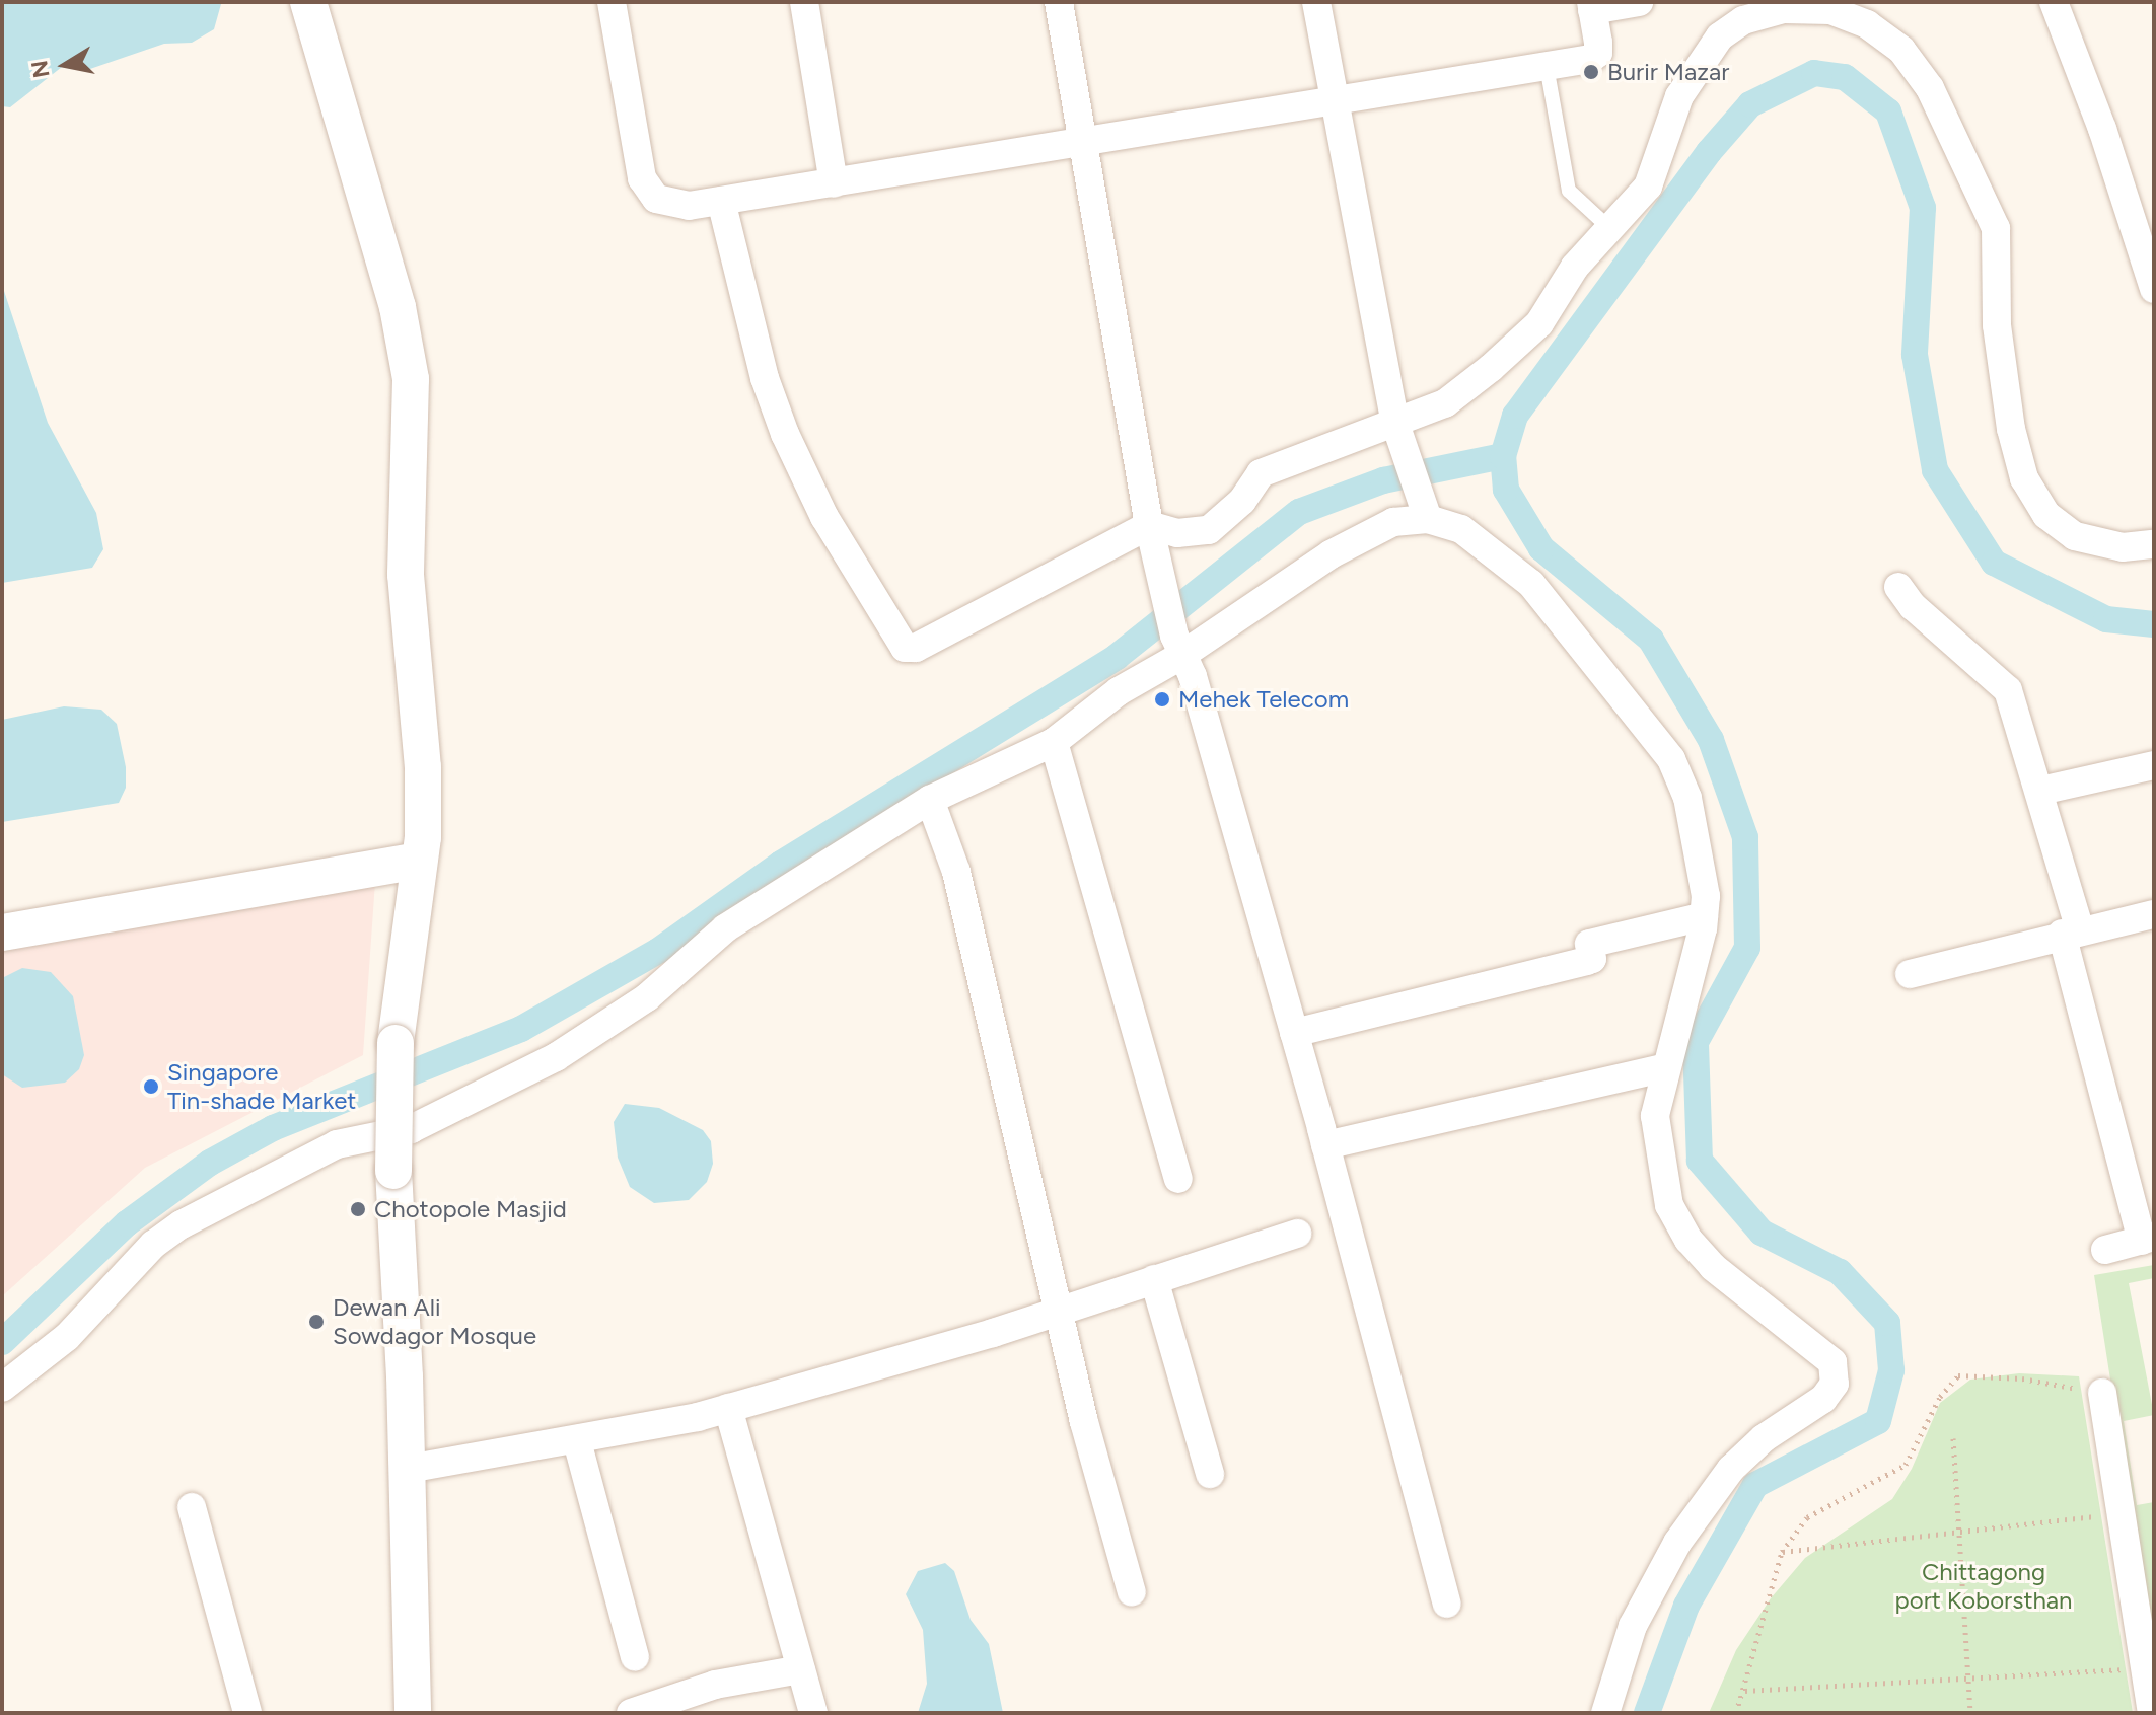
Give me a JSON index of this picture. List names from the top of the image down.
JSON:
{
  "parks": ["Chittagong port Koborsthan"],
  "places": [
    "Burir Mazar",
    "Mehek Telecom",
    "Singapore Tin-shade Market",
    "Chotopole Masjid",
    "Dewan Ali Sowdagor Mosque"
  ],
  "north": "left"
}
